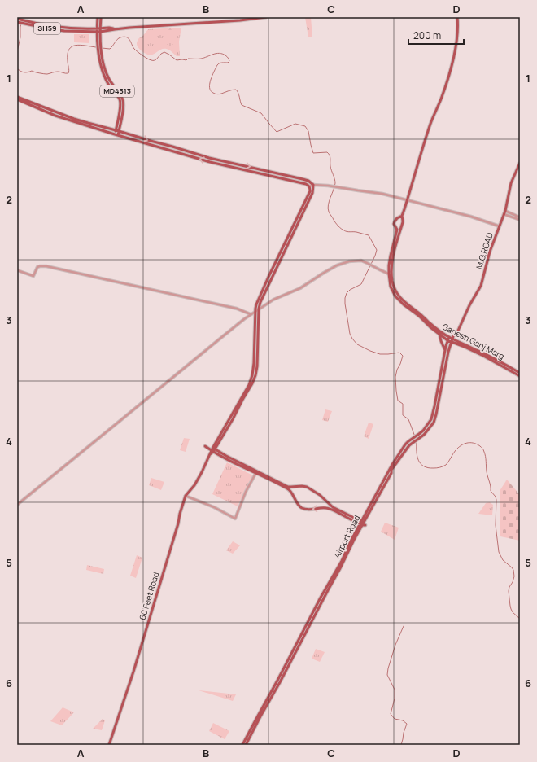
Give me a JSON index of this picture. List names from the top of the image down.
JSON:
{
  "streets": {
    "main road": [
      "SH59",
      "MD4513",
      "M.G.ROAD",
      "Ganesh Ganj Marg",
      "Airport Road",
      "60 Feet Road"
    ]
  },
  "crossings": [
    ["SH59", "MD4513"],
    ["M.G.ROAD", "Ganesh Ganj Marg"],
    ["M.G.ROAD", "Airport Road"],
    ["Ganesh Ganj Marg", "Airport Road"]
  ],
  "scale_bar": "200 m",
  "grid": {
    "columns": [
      "A",
      "B",
      "C",
      "D"
    ],
    "rows": [
      "1",
      "2",
      "3",
      "4",
      "5",
      "6"
    ]
  }
}
